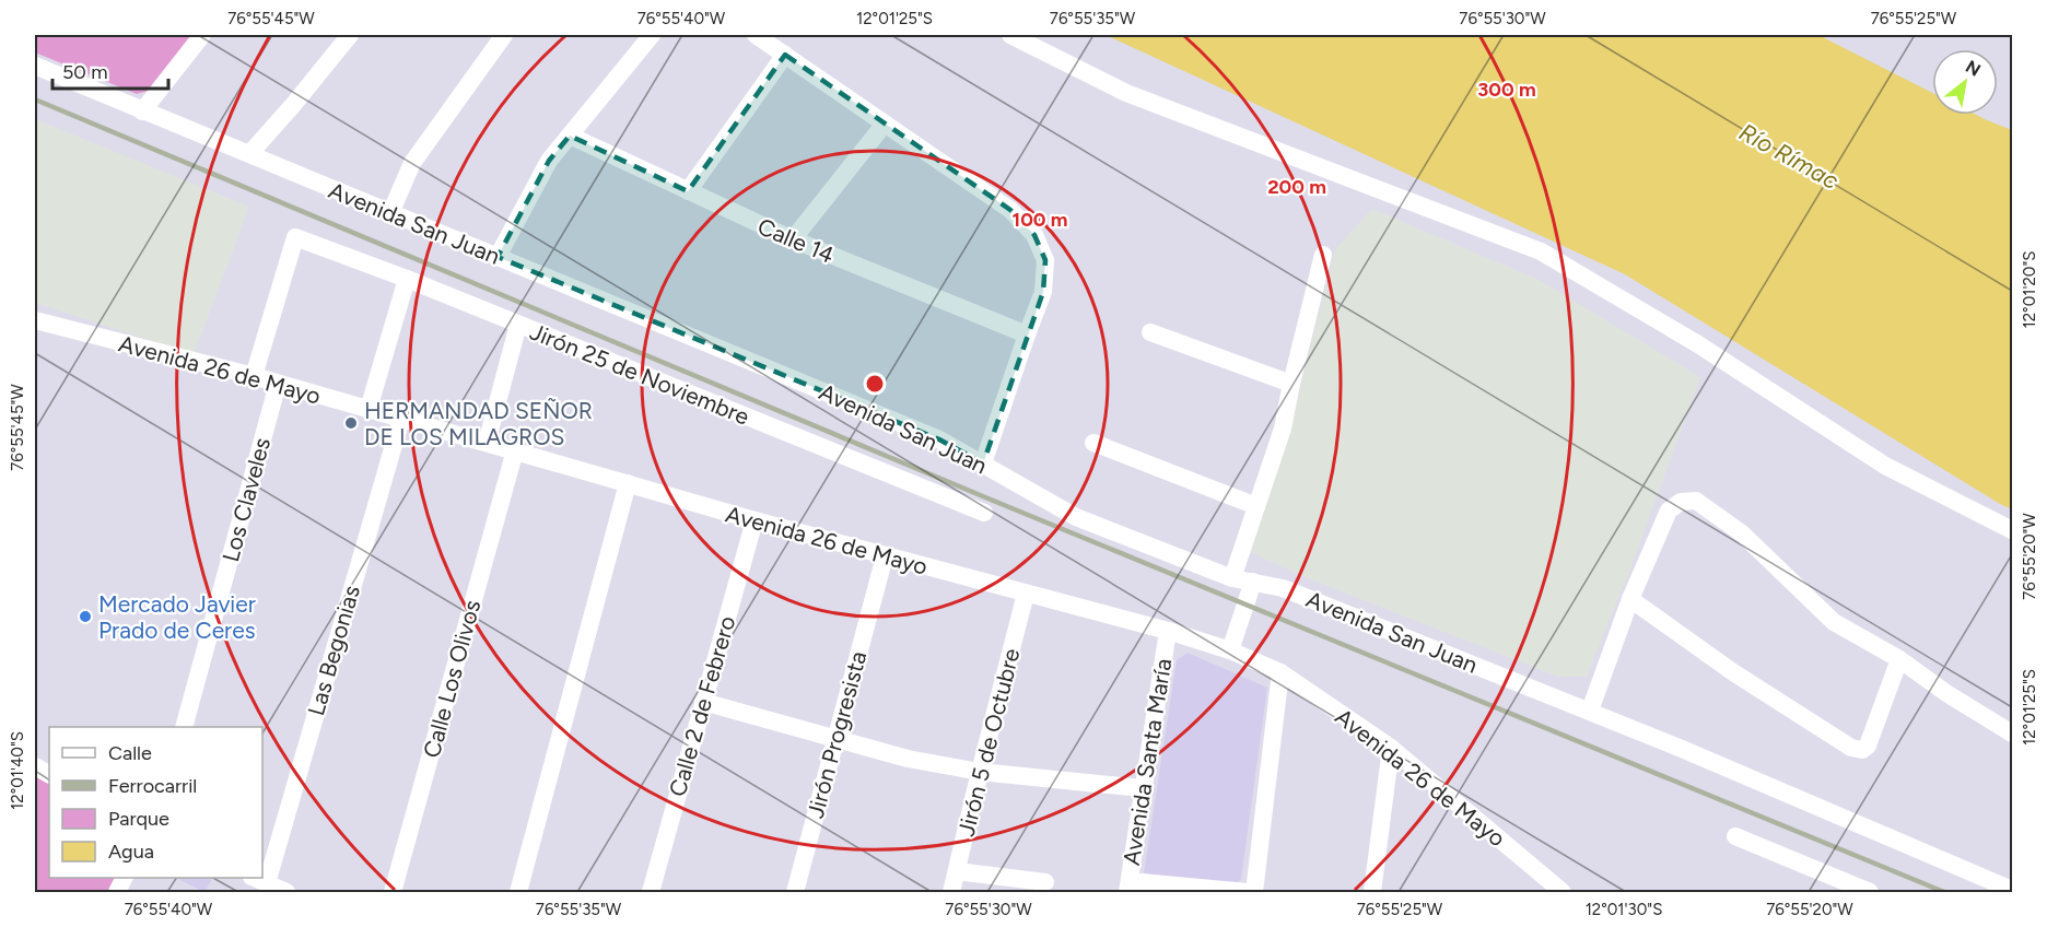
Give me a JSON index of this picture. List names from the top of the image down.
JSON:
{
  "streets": {
    "street": [
      "Avenida San Juan",
      "Calle 14",
      "Avenida 26 de Mayo",
      "Jirón 25 de Noviembre",
      "Los Claveles",
      "Las Begonias",
      "Calle Los Olivos",
      "Calle 2 de Febrero",
      "Jirón Progresista",
      "Jirón 5 de Octubre",
      "Avenida Santa María"
    ]
  },
  "crossings": [
    ["Avenida 26 de Mayo", "Jirón 25 de Noviembre"],
    ["Avenida 26 de Mayo", "Los Claveles"],
    ["Avenida 26 de Mayo", "Las Begonias"],
    ["Avenida 26 de Mayo", "Calle Los Olivos"],
    ["Avenida 26 de Mayo", "Calle 2 de Febrero"],
    ["Avenida 26 de Mayo", "Jirón Progresista"],
    ["Avenida 26 de Mayo", "Jirón 5 de Octubre"],
    ["Avenida 26 de Mayo", "Avenida Santa María"]
  ],
  "water": ["Río Rímac"],
  "places": ["HERMANDAD SEÑOR DE LOS MILAGROS", "Mercado Javier Prado de Ceres"],
  "legend": [
    "Calle",
    "Ferrocarril",
    "Parque",
    "Agua"
  ],
  "scale_bar": "50 m",
  "north": "top right",
  "coordinates": [
    "76°55'45\"W",
    "76°55'40\"W",
    "12°01'25\"S",
    "76°55'35\"W",
    "76°55'30\"W",
    "76°55'25\"W",
    "12°01'20\"S",
    "76°55'20\"W",
    "12°01'40\"S",
    "12°01'30\"S"
  ],
  "rings": ["300 m", "200 m", "100 m"]
}
